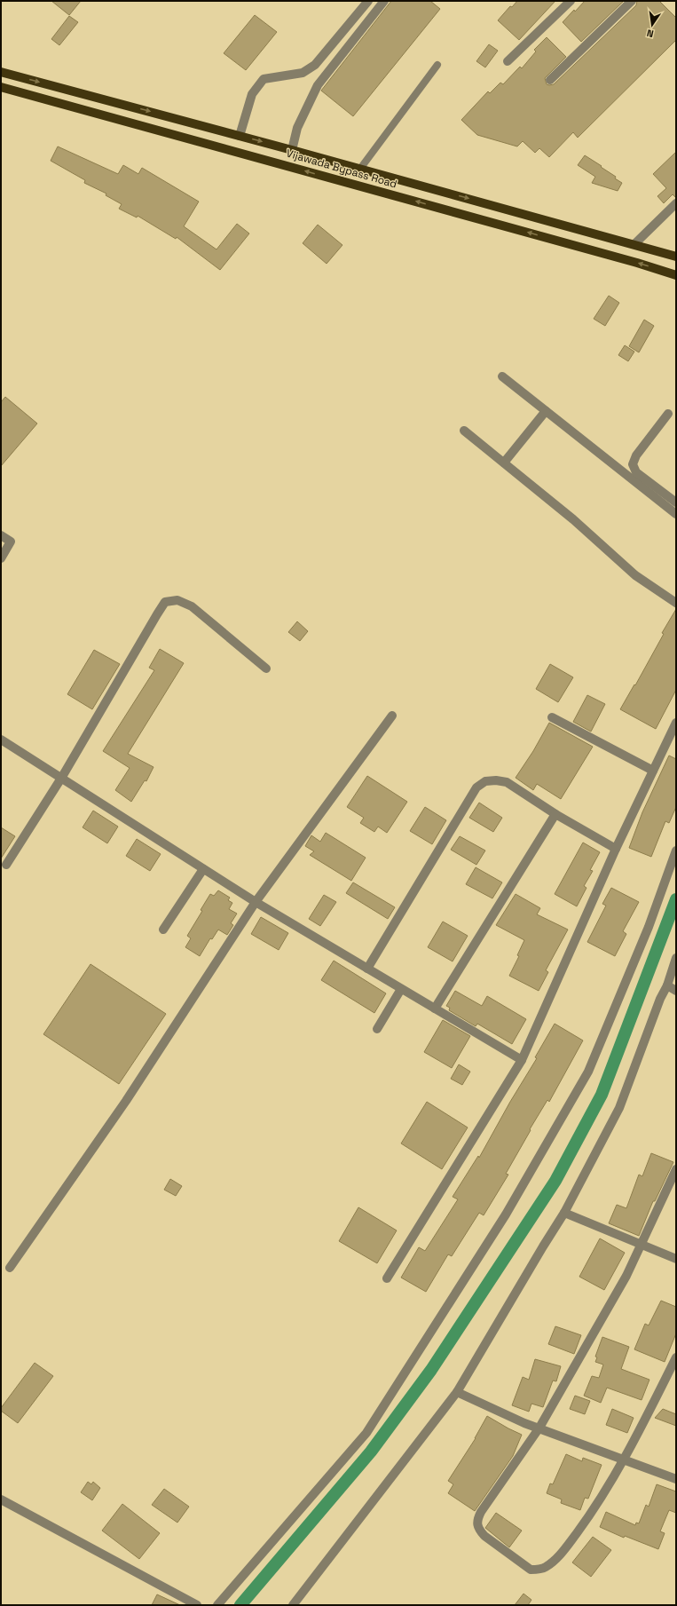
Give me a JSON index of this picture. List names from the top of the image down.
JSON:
{
  "streets": {
    "main road": ["Vijawada Bypass Road"]
  },
  "north": "bottom"
}
